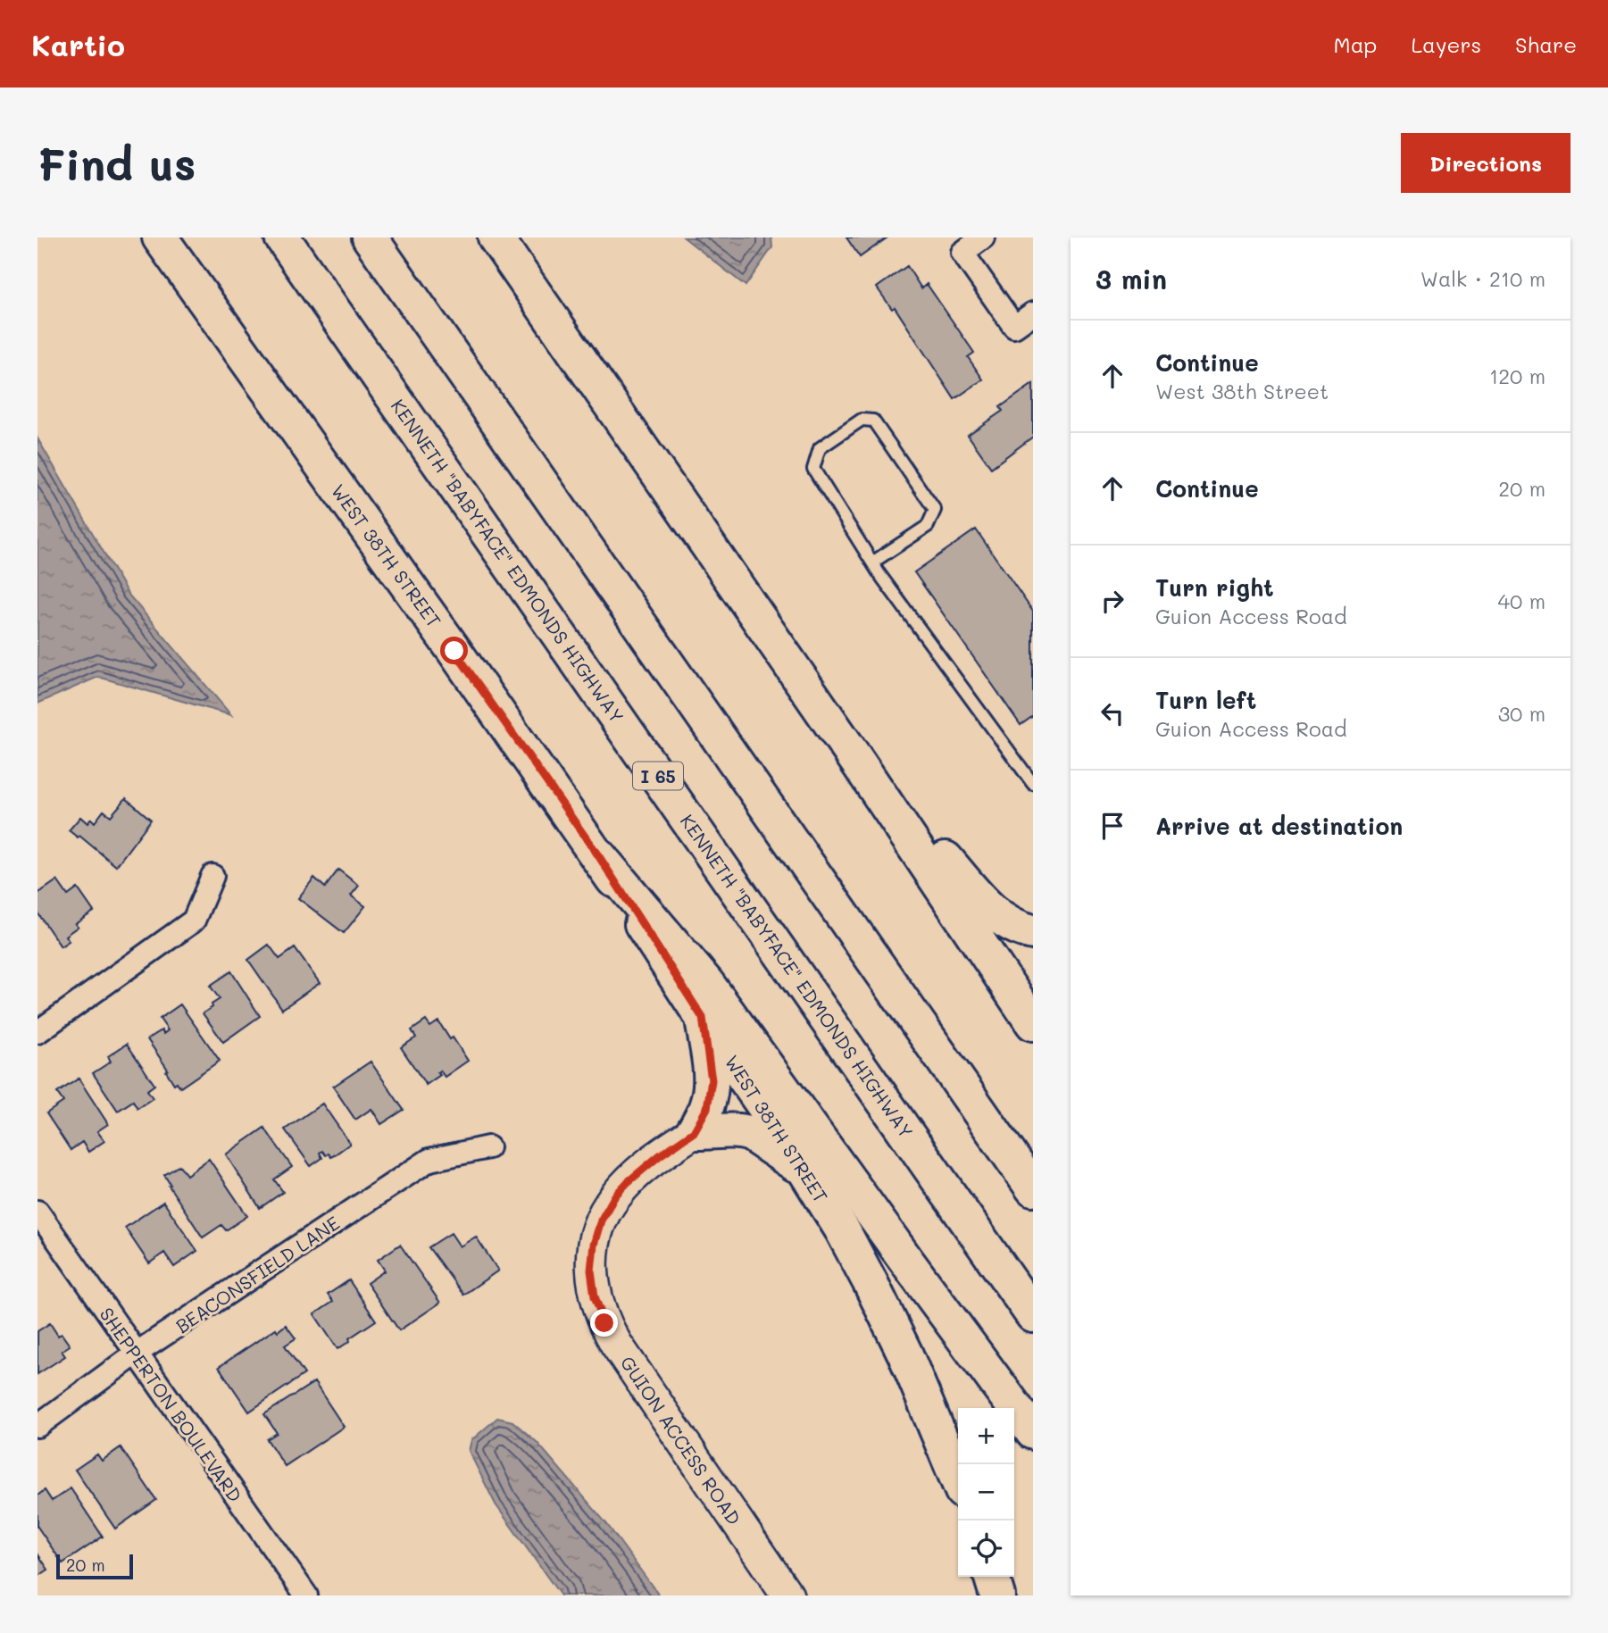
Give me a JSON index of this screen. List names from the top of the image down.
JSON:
{
  "streets": {
    "main road": ["WEST 38TH STREET", "KENNETH \"BABYFACE\" EDMONDS HIGHWAY", "I 65"],
    "street": ["BEACONSFIELD LANE", "SHEPPERTON BOULEVARD", "GUION ACCESS ROAD"]
  },
  "crossings": [
    ["BEACONSFIELD LANE", "SHEPPERTON BOULEVARD"]
  ],
  "scale_bar": "20 m",
  "page": {
    "header": "Kartio",
    "nav": ["Map", "Layers", "Share"],
    "buttons": "Directions",
    "title": "Find us",
    "heading": ["3 min", "Walk · 210 m"],
    "list": [
      ["Continue", "West 38th Street", "120 m"],
      ["Continue", "20 m"],
      ["Turn right", "Guion Access Road", "40 m"],
      ["Turn left", "Guion Access Road", "30 m"],
      "Arrive at destination"
    ],
    "map_buttons": ["+", "−"],
    "scale": "20 m"
  }
}
